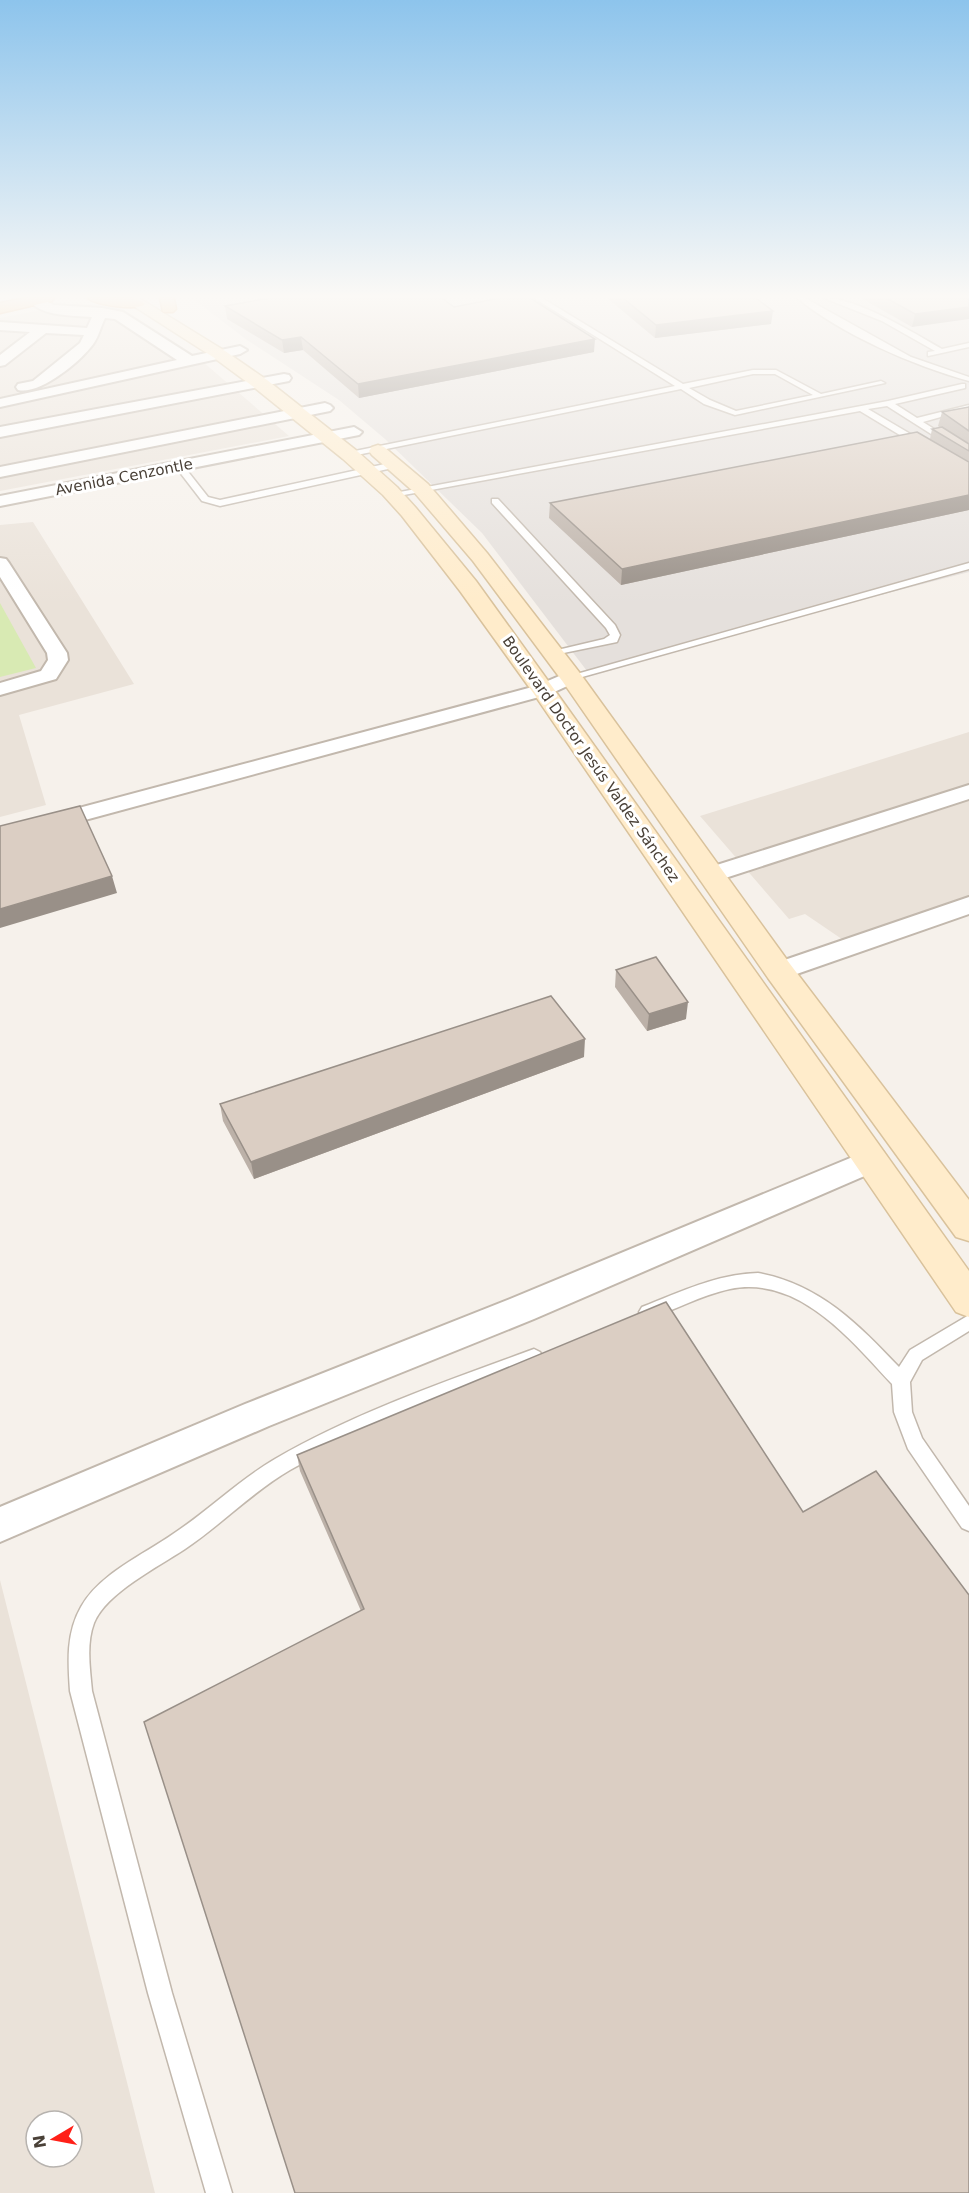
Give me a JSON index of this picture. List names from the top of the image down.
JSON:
{
  "streets": {
    "main road": ["Boulevard Doctor Jesús Valdez Sánchez"],
    "street": ["Avenida Cenzontle"]
  },
  "crossings": [
    ["Avenida Cenzontle", "Boulevard Doctor Jesús Valdez Sánchez"]
  ],
  "north": "left"
}
